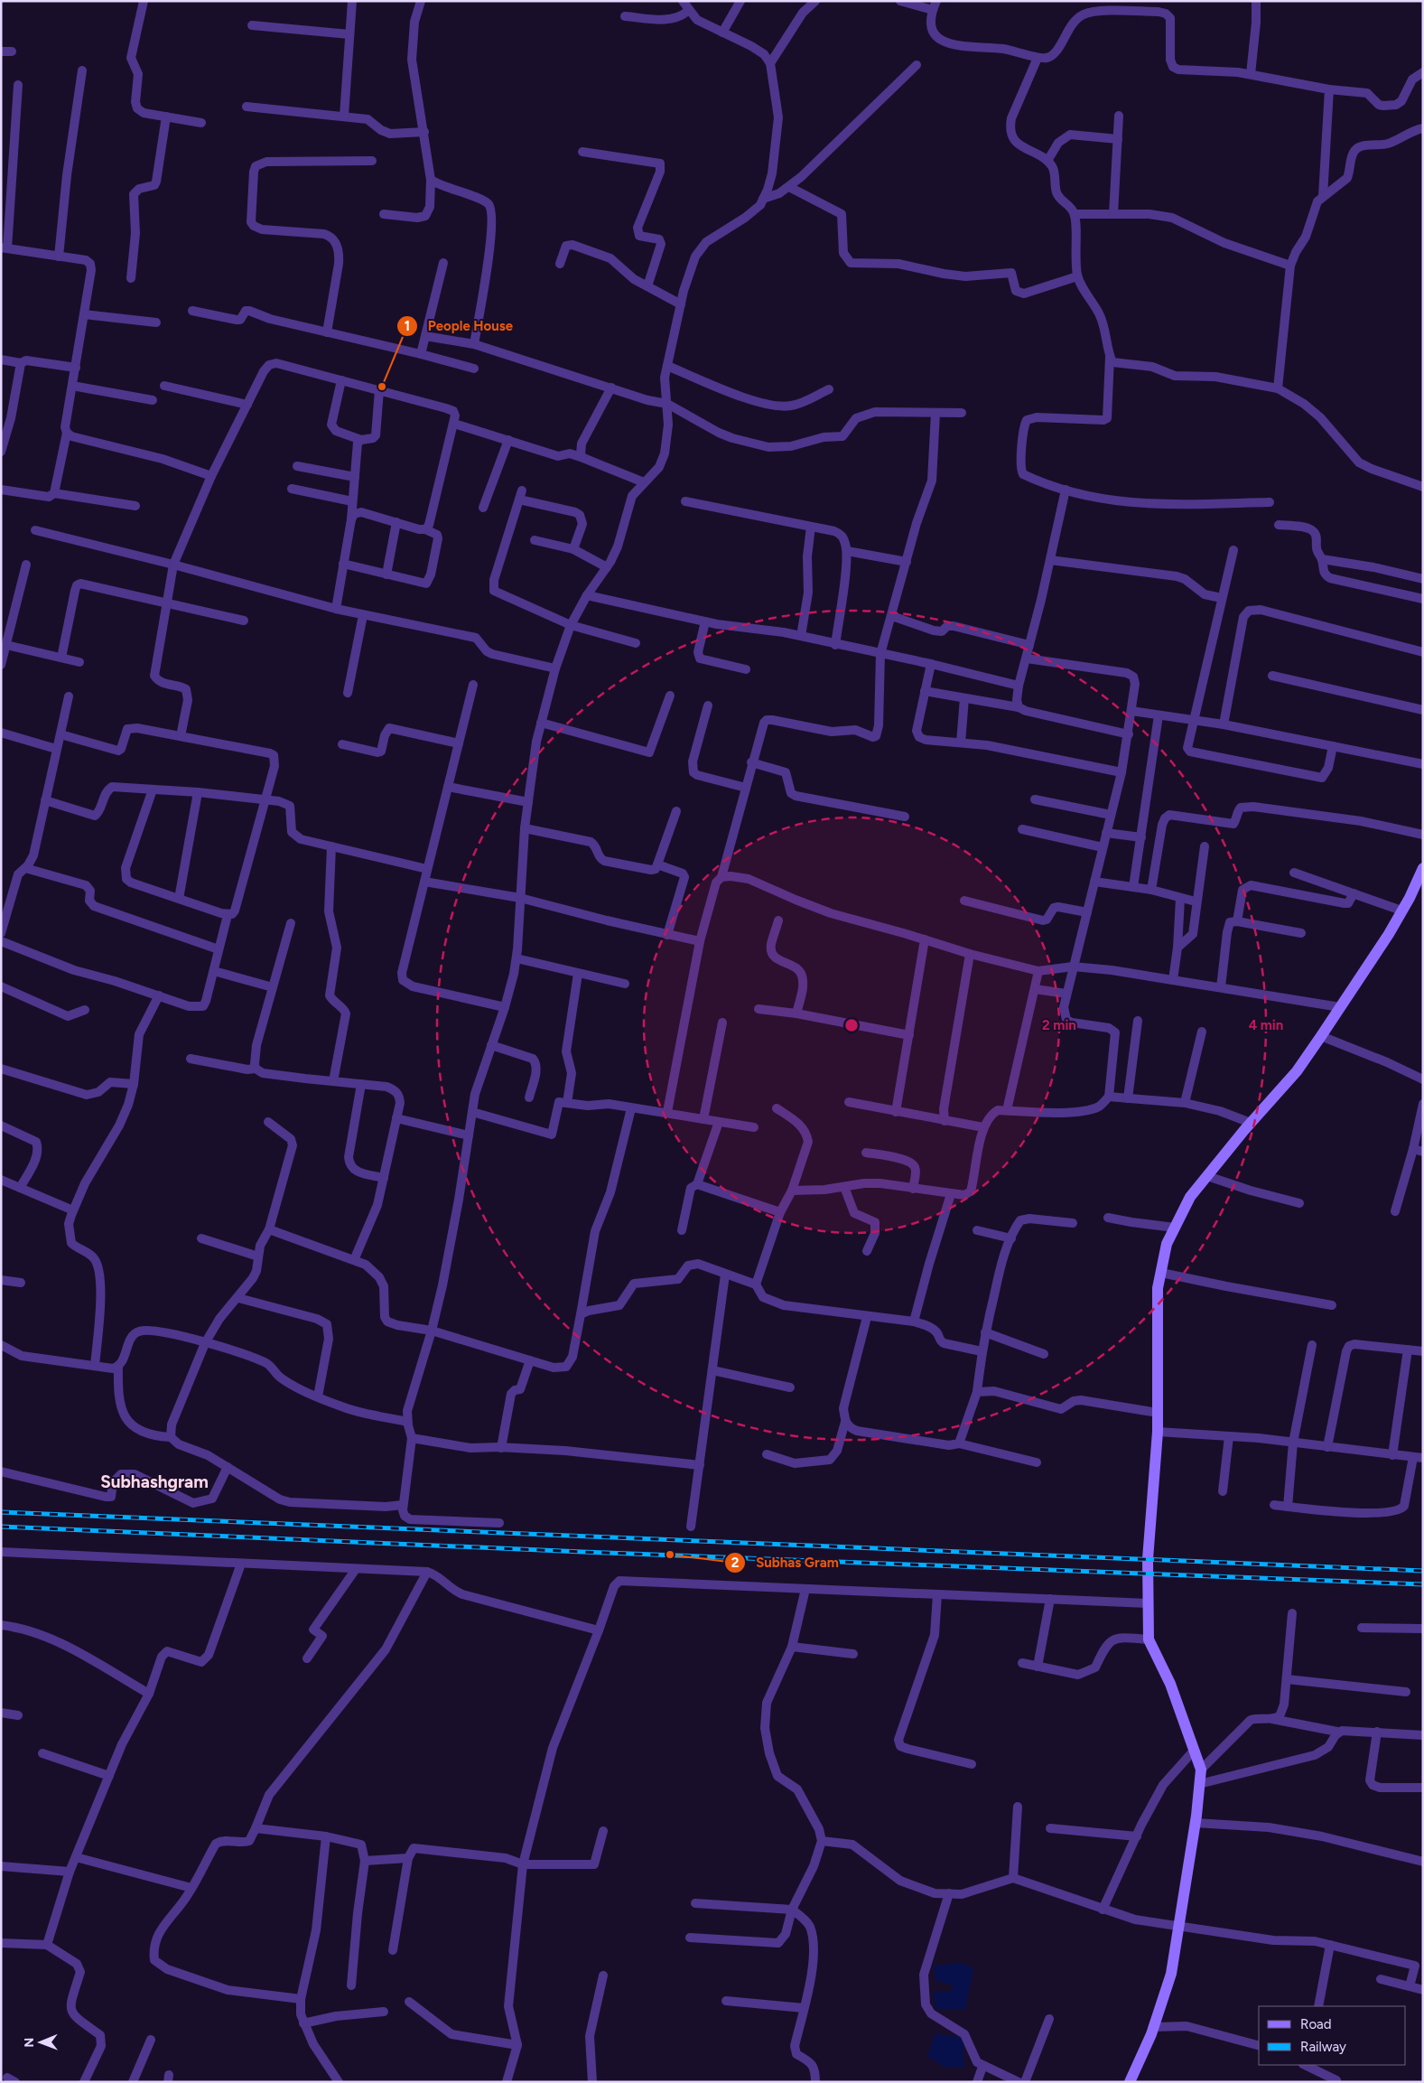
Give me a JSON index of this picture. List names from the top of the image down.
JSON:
{
  "districts": ["Subhashgram"],
  "places": ["People House", "Subhas Gram"],
  "legend": ["Road", "Railway"],
  "north": "left",
  "rings": ["2 min", "4 min"]
}
